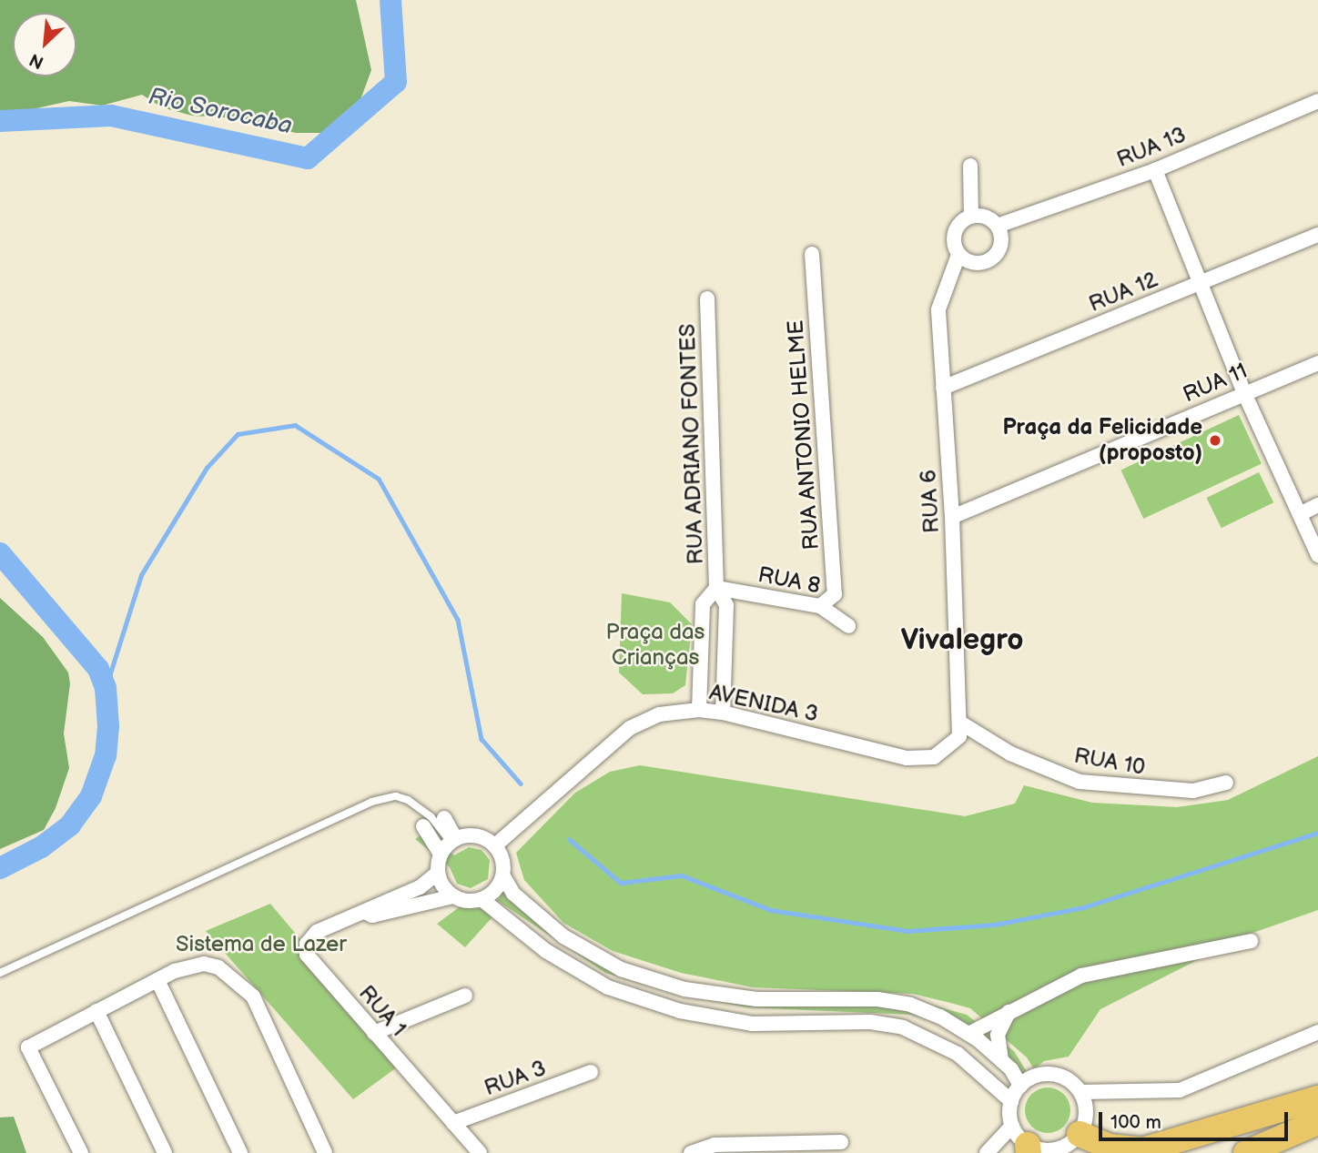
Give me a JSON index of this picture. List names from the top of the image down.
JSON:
{
  "streets": {
    "street": [
      "RUA 13",
      "RUA 12",
      "RUA 11",
      "RUA ANTONIO HELME",
      "RUA ADRIANO FONTES",
      "RUA 6",
      "RUA 8",
      "AVENIDA 3",
      "RUA 10",
      "RUA 1",
      "RUA 3"
    ]
  },
  "crossings": [
    ["RUA 13", "RUA 6"],
    ["RUA 12", "RUA 6"],
    ["RUA 11", "RUA 6"],
    ["RUA ANTONIO HELME", "RUA 8"],
    ["RUA ADRIANO FONTES", "RUA 8"],
    ["RUA ADRIANO FONTES", "AVENIDA 3"],
    ["RUA 6", "AVENIDA 3"],
    ["RUA 6", "RUA 10"],
    ["RUA 1", "RUA 3"]
  ],
  "districts": ["Vivalegro"],
  "water": ["Rio Sorocaba"],
  "parks": ["Praça das Crianças", "Sistema de Lazer"],
  "places": ["Praça da Felicidade (proposto)"],
  "scale_bar": "100 m",
  "north": "bottom left"
}
